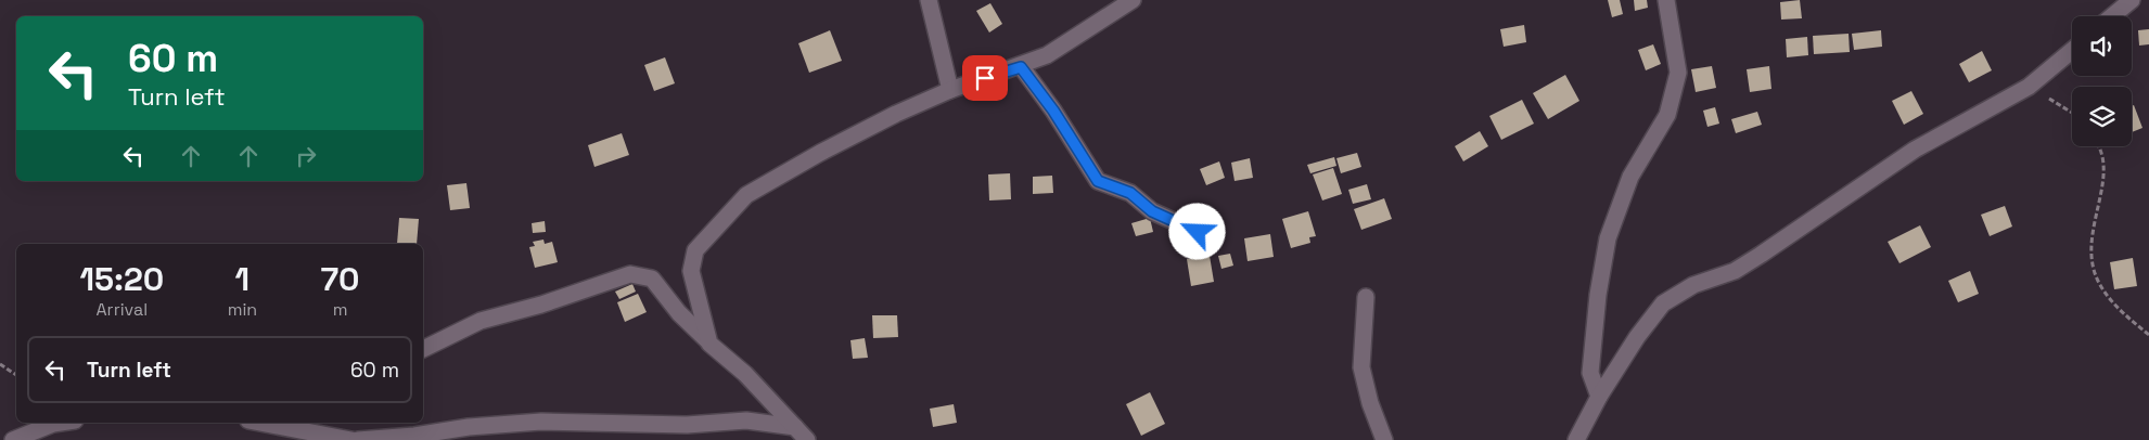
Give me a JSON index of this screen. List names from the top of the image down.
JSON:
{
  "page": {
    "turn": ["60 m", "Turn left"],
    "eta": [
      "15:20",
      "Arrival",
      "1",
      "min",
      "70",
      "m"
    ],
    "list": [
      {
        "name": "Turn left",
        "value": "60 m"
      }
    ]
  }
}
